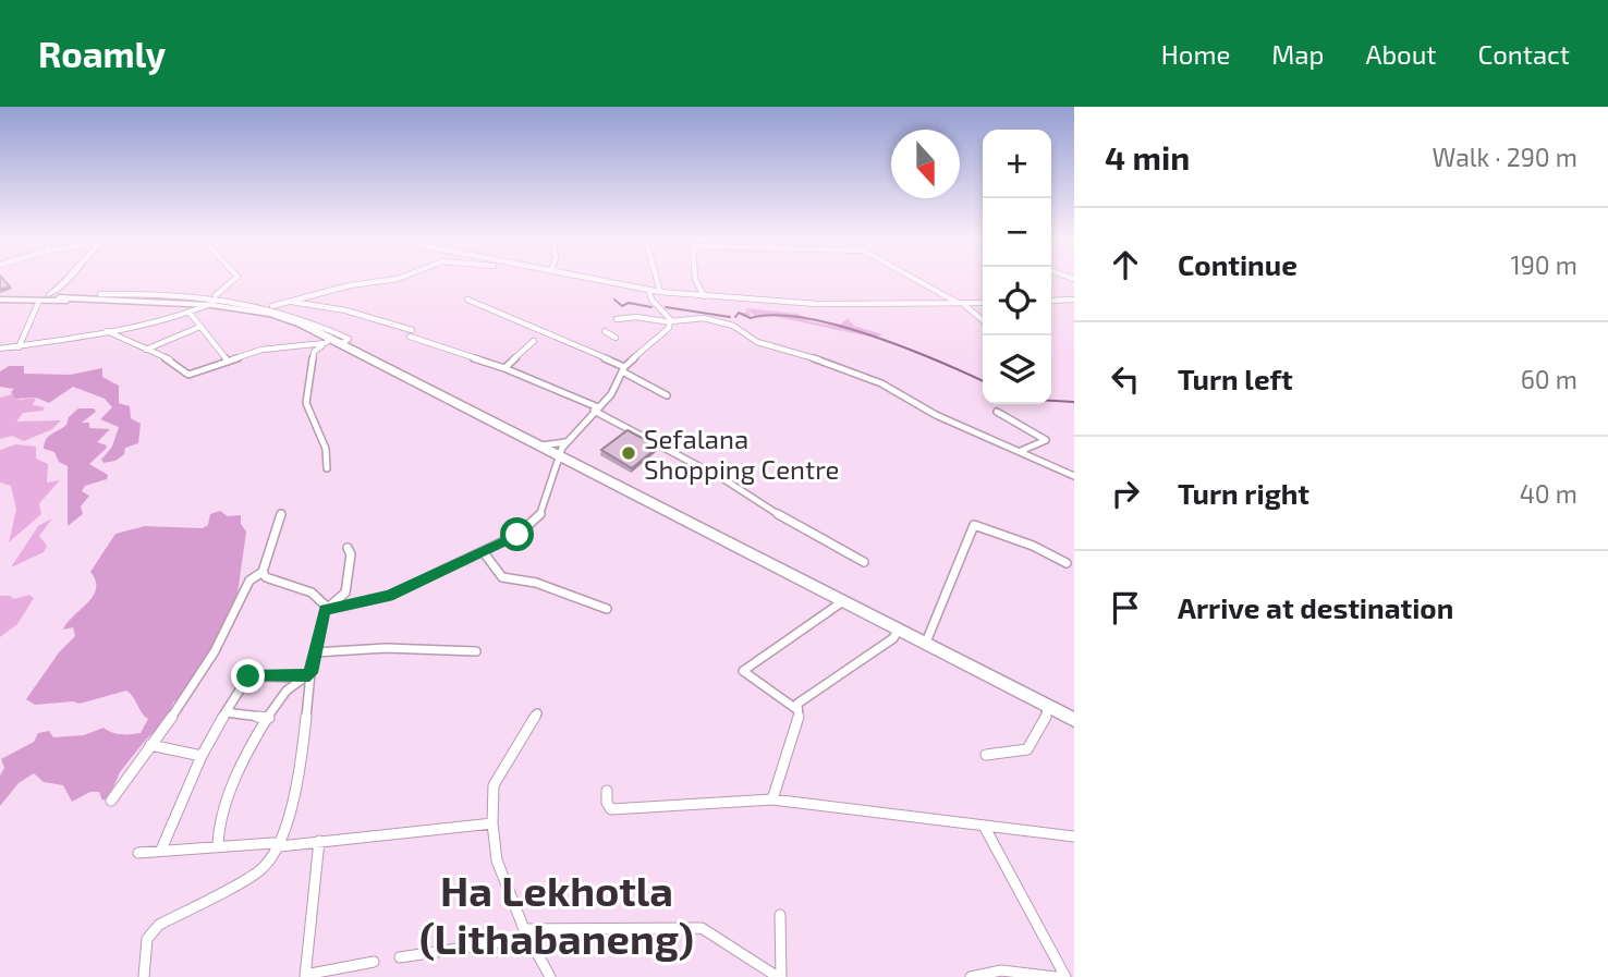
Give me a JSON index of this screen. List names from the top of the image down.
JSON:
{
  "districts": ["Ha Lekhotla (Lithabaneng)"],
  "places": ["Sefalana Shopping Centre"],
  "north": "bottom",
  "page": {
    "header": "Roamly",
    "nav": [
      "Home",
      "Map",
      "About",
      "Contact"
    ],
    "heading": ["4 min", "Walk · 290 m"],
    "map_buttons": ["+", "−"],
    "list": [
      ["Continue", "190 m"],
      ["Turn left", "60 m"],
      ["Turn right", "40 m"],
      "Arrive at destination"
    ]
  }
}
